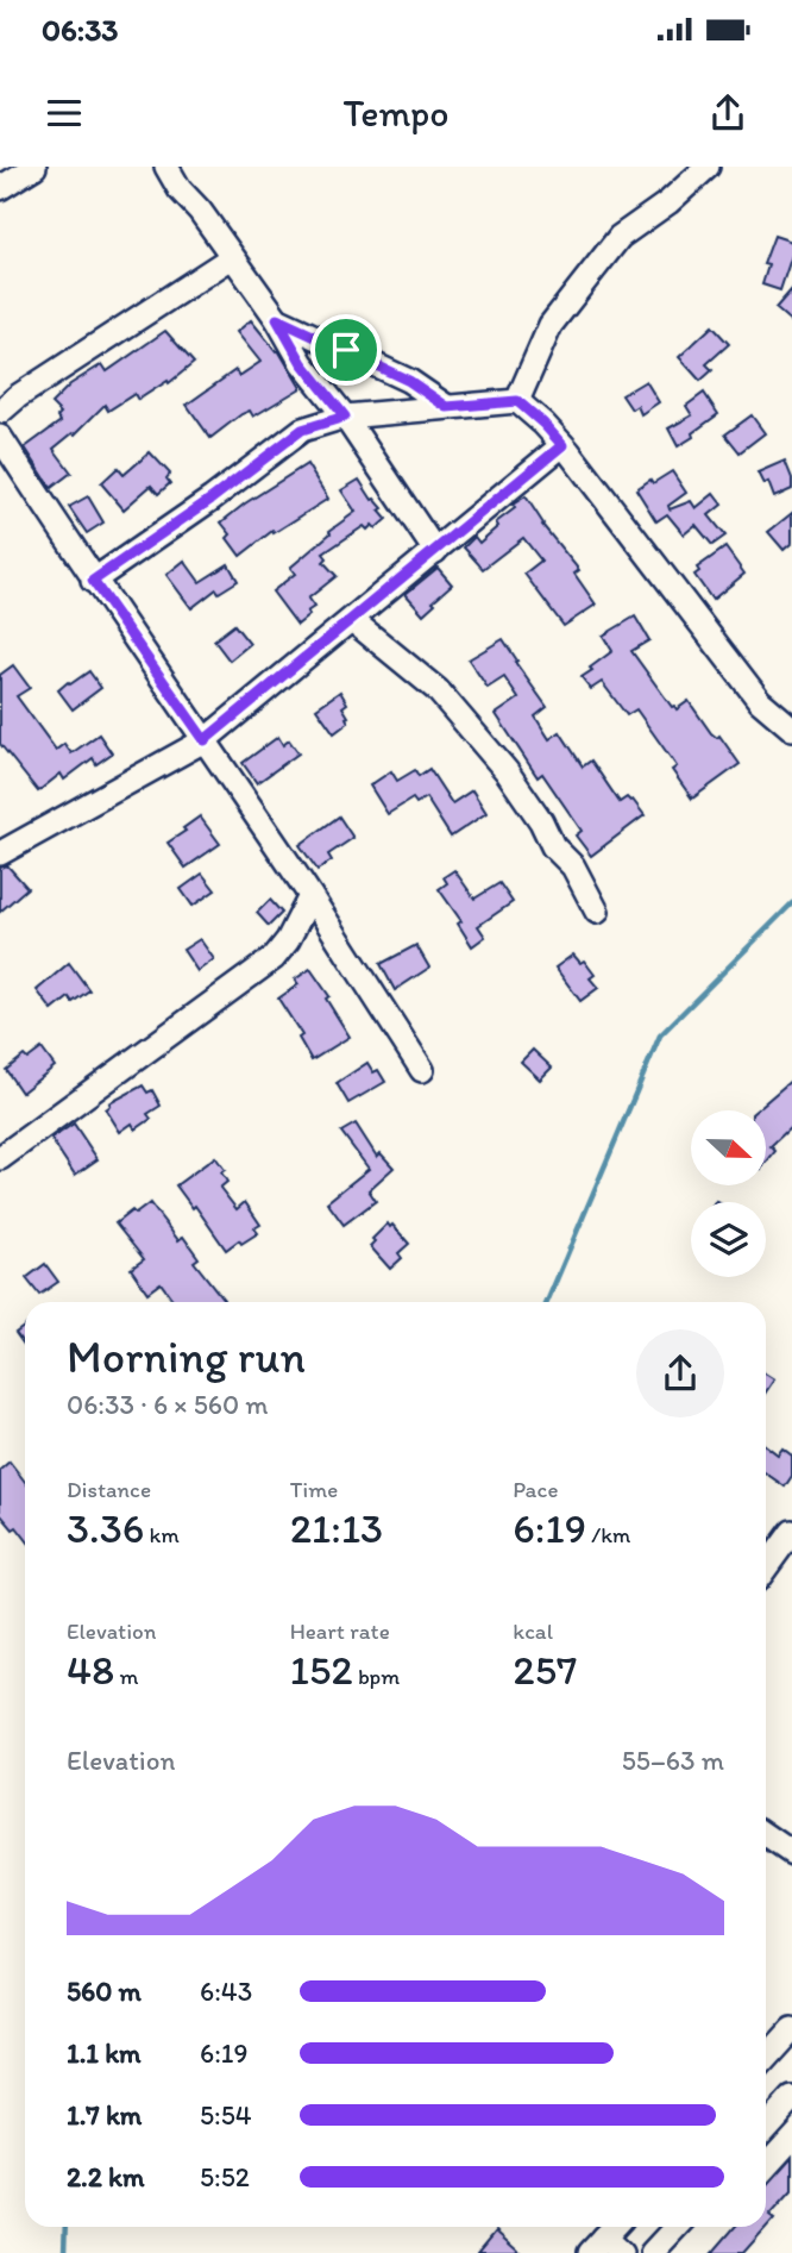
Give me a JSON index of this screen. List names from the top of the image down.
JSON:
{
  "north": "right",
  "page": {
    "status": "06:33",
    "header": "Tempo",
    "heading": ["Morning run", "06:33 · 6 × 560 m"],
    "stats": [
      ["Distance", "3.36 km"],
      ["Time", "21:13"],
      ["Pace", "6:19 /km"],
      ["Elevation", "48 m"],
      ["Heart rate", "152 bpm"],
      ["kcal", "257"]
    ],
    "chart": ["Elevation", "55–63 m"],
    "list": [
      {
        "name": "560 m",
        "note": "6:43"
      },
      {
        "name": "1.1 km",
        "note": "6:19"
      },
      {
        "name": "1.7 km",
        "note": "5:54"
      },
      {
        "name": "2.2 km",
        "note": "5:52"
      }
    ]
  }
}
